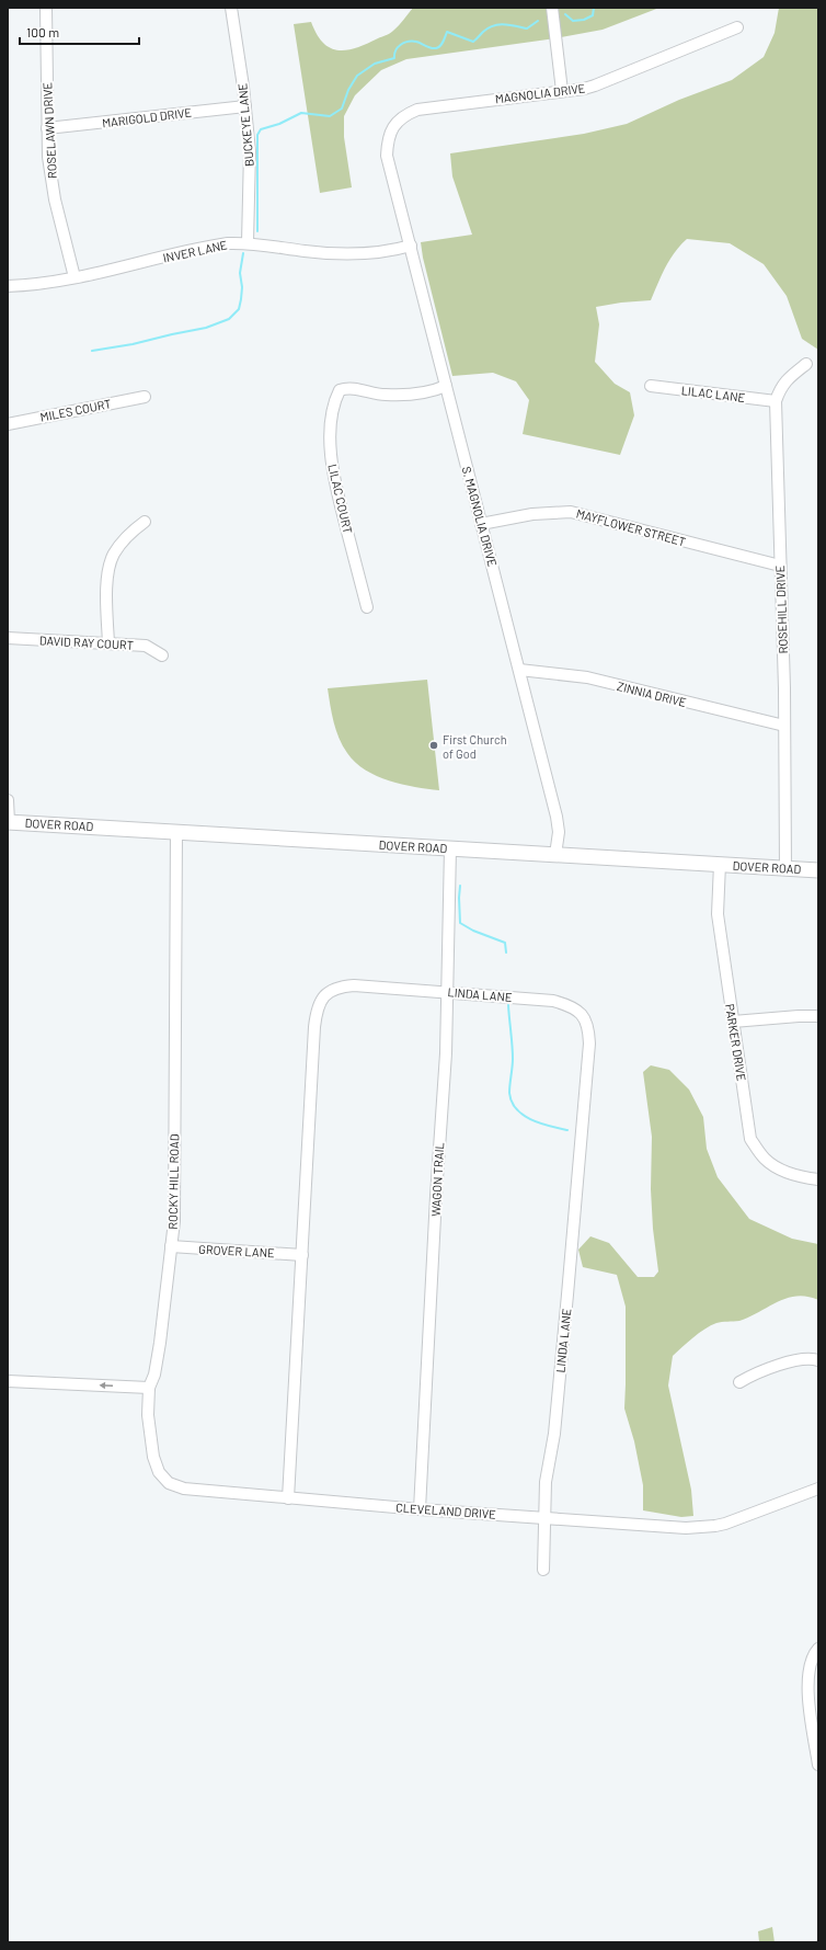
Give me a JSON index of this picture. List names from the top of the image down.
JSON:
{
  "streets": {
    "main road": ["DOVER ROAD"],
    "street": [
      "MAGNOLIA DRIVE",
      "MARIGOLD DRIVE",
      "BUCKEYE LANE",
      "ROSELAWN DRIVE",
      "INVER LANE",
      "LILAC LANE",
      "MILES COURT",
      "LILAC COURT",
      "S. MAGNOLIA DRIVE",
      "MAYFLOWER STREET",
      "ROSEHILL DRIVE",
      "DAVID RAY COURT",
      "ZINNIA DRIVE",
      "LINDA LANE",
      "PARKER DRIVE",
      "WAGON TRAIL",
      "ROCKY HILL ROAD",
      "GROVER LANE",
      "CLEVELAND DRIVE"
    ]
  },
  "crossings": [
    ["MAGNOLIA DRIVE", "S. MAGNOLIA DRIVE"],
    ["MARIGOLD DRIVE", "BUCKEYE LANE"],
    ["MARIGOLD DRIVE", "ROSELAWN DRIVE"],
    ["BUCKEYE LANE", "INVER LANE"],
    ["ROSELAWN DRIVE", "INVER LANE"],
    ["INVER LANE", "S. MAGNOLIA DRIVE"],
    ["LILAC LANE", "ROSEHILL DRIVE"],
    ["LILAC COURT", "S. MAGNOLIA DRIVE"],
    ["S. MAGNOLIA DRIVE", "MAYFLOWER STREET"],
    ["S. MAGNOLIA DRIVE", "ZINNIA DRIVE"],
    ["S. MAGNOLIA DRIVE", "DOVER ROAD"],
    ["MAYFLOWER STREET", "ROSEHILL DRIVE"],
    ["ROSEHILL DRIVE", "ZINNIA DRIVE"],
    ["ROSEHILL DRIVE", "DOVER ROAD"],
    ["DOVER ROAD", "PARKER DRIVE"],
    ["DOVER ROAD", "WAGON TRAIL"],
    ["DOVER ROAD", "ROCKY HILL ROAD"],
    ["LINDA LANE", "WAGON TRAIL"],
    ["LINDA LANE", "GROVER LANE"],
    ["LINDA LANE", "CLEVELAND DRIVE"],
    ["WAGON TRAIL", "CLEVELAND DRIVE"],
    ["ROCKY HILL ROAD", "GROVER LANE"],
    ["ROCKY HILL ROAD", "CLEVELAND DRIVE"]
  ],
  "places": ["First Church of God"],
  "scale_bar": "100 m"
}
